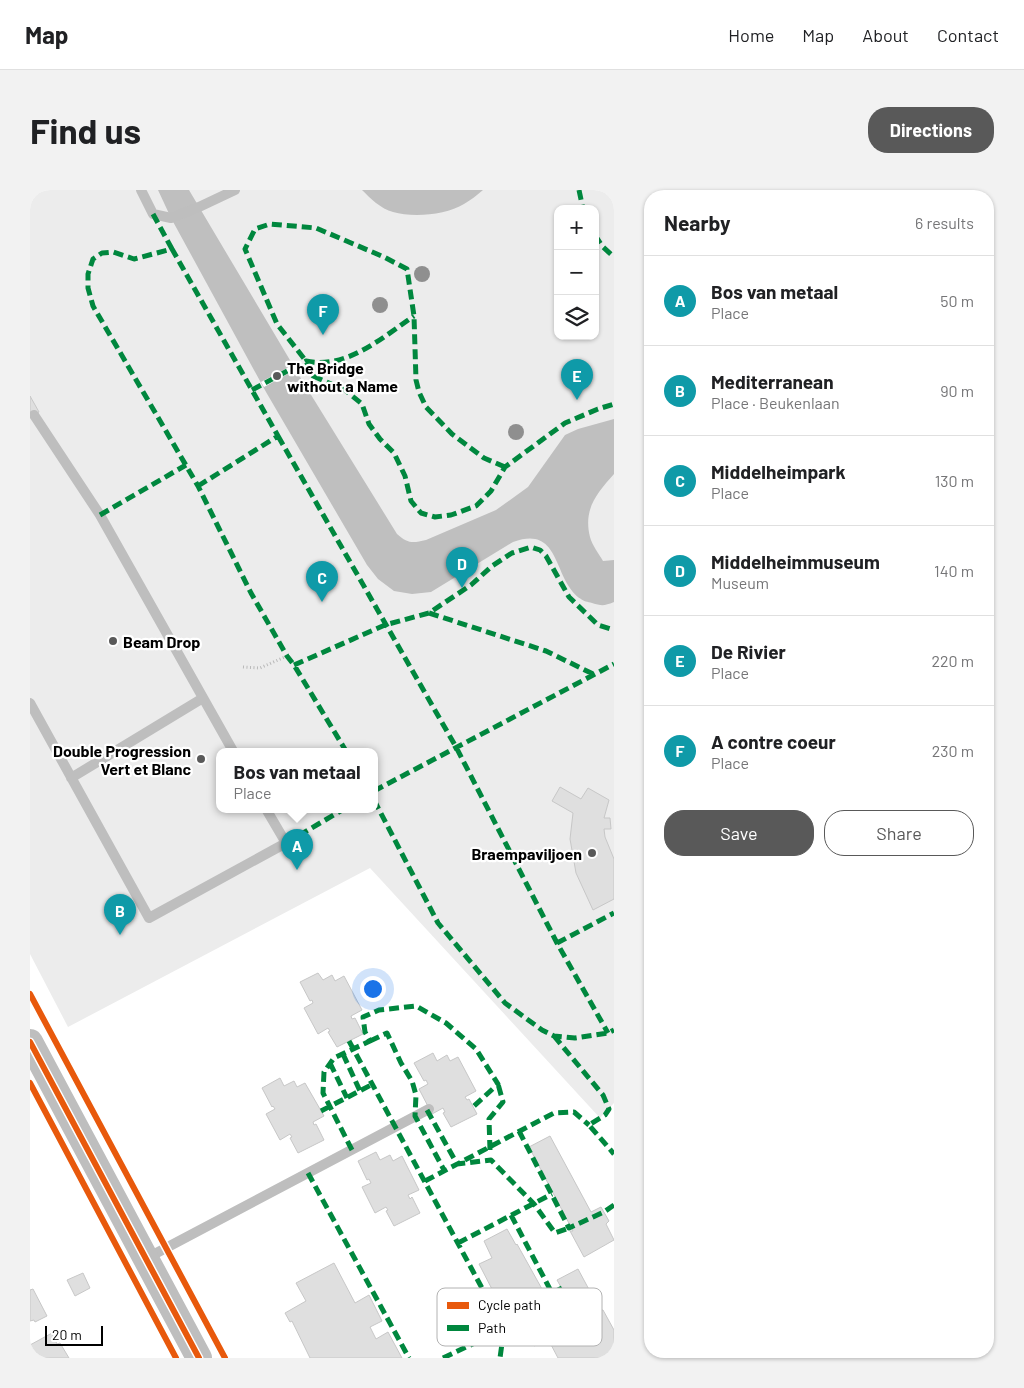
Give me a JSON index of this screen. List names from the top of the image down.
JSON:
{
  "places": [
    "The Bridge without a Name",
    "Beam Drop",
    "Double Progression Vert et Blanc",
    "Braempaviljoen"
  ],
  "legend": ["Cycle path", "Path"],
  "scale_bar": "20 m",
  "page": {
    "header": "Map",
    "nav": [
      "Home",
      "Map",
      "About",
      "Contact"
    ],
    "buttons": [
      "Directions",
      ["Save", "Share"]
    ],
    "title": "Find us",
    "heading": ["Nearby", "6 results"],
    "map_buttons": ["+", "−"],
    "list": [
      {
        "mark": "A",
        "name": "Bos van metaal",
        "note": "Place",
        "value": "50 m"
      },
      {
        "mark": "B",
        "name": "Mediterranean",
        "note": "Place · Beukenlaan",
        "value": "90 m"
      },
      {
        "mark": "C",
        "name": "Middelheimpark",
        "note": "Place",
        "value": "130 m"
      },
      {
        "mark": "D",
        "name": "Middelheimmuseum",
        "note": "Museum",
        "value": "140 m"
      },
      {
        "mark": "E",
        "name": "De Rivier",
        "note": "Place",
        "value": "220 m"
      },
      {
        "mark": "F",
        "name": "A contre coeur",
        "note": "Place",
        "value": "230 m"
      }
    ],
    "pins": [
      "F",
      "E",
      "D",
      "C",
      "A",
      "B"
    ],
    "popup": ["Bos van metaal", "Place"],
    "scale": "20 m"
  }
}
